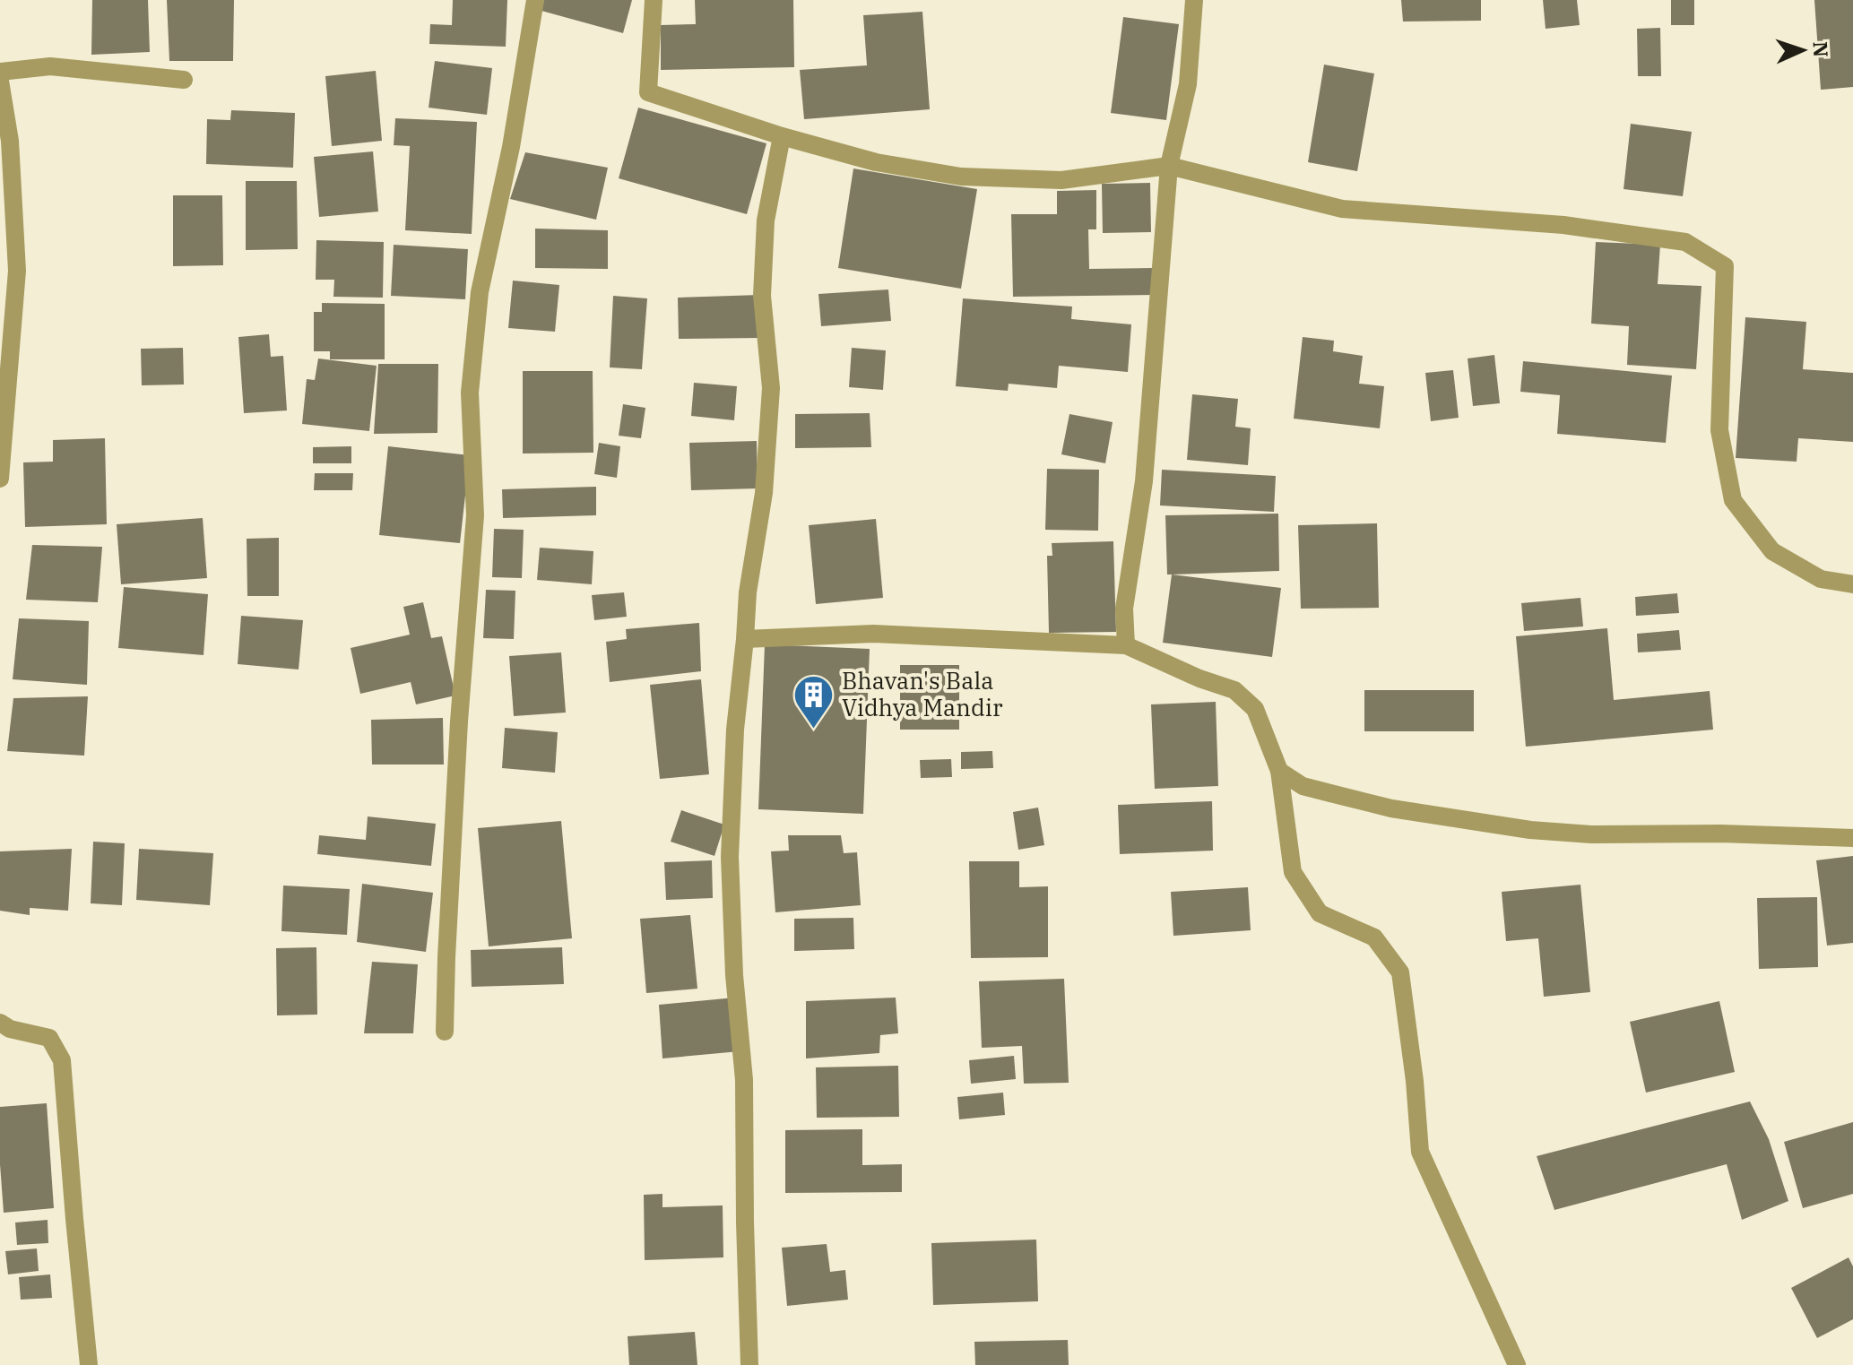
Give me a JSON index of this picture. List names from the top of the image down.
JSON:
{
  "places": {
    "building": ["Bhavan's Bala Vidhya Mandir"]
  },
  "north": "right"
}
